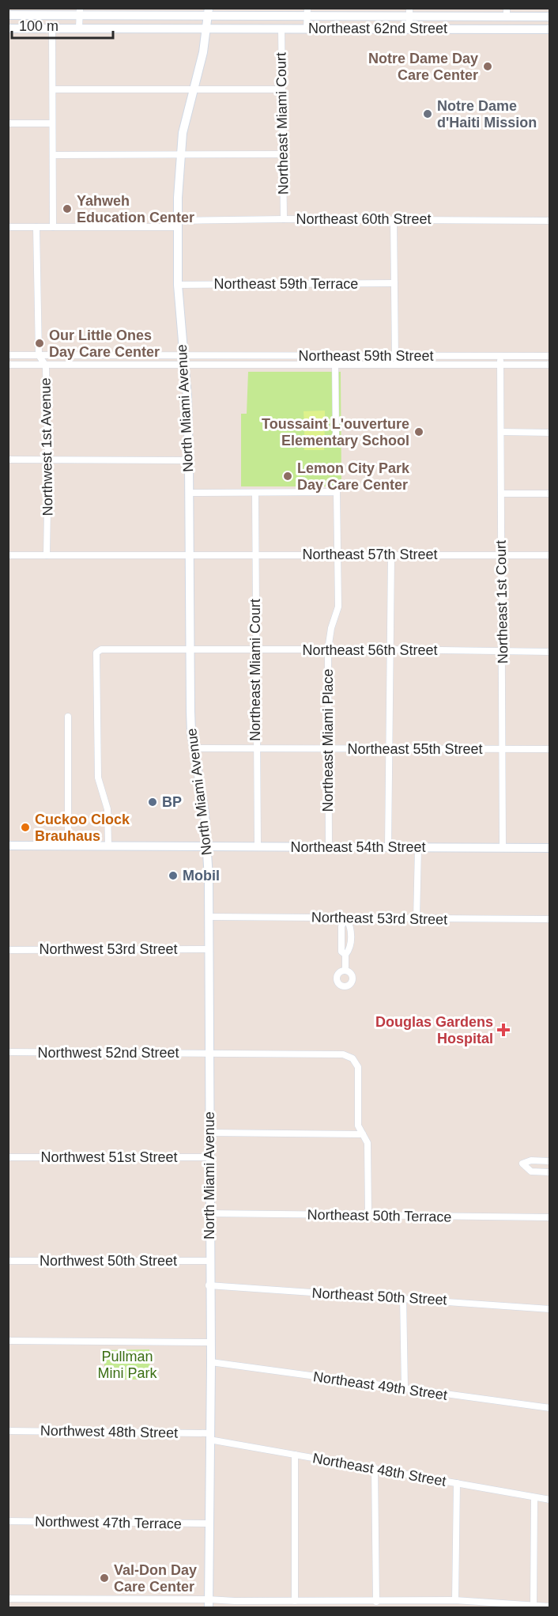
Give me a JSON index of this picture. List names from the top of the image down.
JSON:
{
  "streets": {
    "main road": ["Northeast 62nd Street", "North Miami Avenue", "Northeast 54th Street"],
    "street": [
      "Northeast Miami Court",
      "Northeast 60th Street",
      "Northeast 59th Terrace",
      "Northeast 59th Street",
      "Northwest 1st Avenue",
      "Northeast 57th Street",
      "Northeast 1st Court",
      "Northeast 56th Street",
      "Northeast Miami Place",
      "Northeast 55th Street",
      "Northeast 53rd Street",
      "Northwest 53rd Street",
      "Northwest 52nd Street",
      "Northwest 51st Street",
      "Northeast 50th Terrace",
      "Northwest 50th Street",
      "Northeast 50th Street",
      "Northeast 49th Street",
      "Northwest 48th Street",
      "Northeast 48th Street",
      "Northwest 47th Terrace"
    ]
  },
  "crossings": [
    ["Northeast 62nd Street", "Northeast Miami Court"],
    ["Northeast 62nd Street", "North Miami Avenue"],
    ["Northeast Miami Court", "Northeast 60th Street"],
    ["Northeast Miami Court", "Northeast 57th Street"],
    ["Northeast Miami Court", "Northeast 56th Street"],
    ["Northeast Miami Court", "Northeast Miami Place"],
    ["Northeast Miami Court", "Northeast 55th Street"],
    ["Northeast Miami Court", "Northeast 54th Street"],
    ["Northeast 60th Street", "North Miami Avenue"],
    ["Northeast 59th Terrace", "North Miami Avenue"],
    ["Northeast 59th Street", "North Miami Avenue"],
    ["Northeast 59th Street", "Northeast 1st Court"],
    ["North Miami Avenue", "Northeast 57th Street"],
    ["North Miami Avenue", "Northeast 56th Street"],
    ["North Miami Avenue", "Northeast 55th Street"],
    ["North Miami Avenue", "Northeast 54th Street"],
    ["North Miami Avenue", "Northeast 53rd Street"],
    ["North Miami Avenue", "Northwest 53rd Street"],
    ["North Miami Avenue", "Northwest 52nd Street"],
    ["North Miami Avenue", "Northwest 51st Street"],
    ["North Miami Avenue", "Northeast 50th Terrace"],
    ["North Miami Avenue", "Northwest 50th Street"],
    ["North Miami Avenue", "Northeast 50th Street"],
    ["North Miami Avenue", "Northeast 49th Street"],
    ["North Miami Avenue", "Northwest 48th Street"],
    ["North Miami Avenue", "Northeast 48th Street"],
    ["North Miami Avenue", "Northwest 47th Terrace"],
    ["Northwest 1st Avenue", "Northeast 57th Street"],
    ["Northeast 57th Street", "Northeast 1st Court"],
    ["Northeast 57th Street", "Northeast Miami Place"],
    ["Northeast 1st Court", "Northeast 56th Street"],
    ["Northeast 1st Court", "Northeast 55th Street"],
    ["Northeast 1st Court", "Northeast 54th Street"],
    ["Northeast 56th Street", "Northeast Miami Place"],
    ["Northeast 56th Street", "Northeast 54th Street"],
    ["Northeast Miami Place", "Northeast 55th Street"],
    ["Northeast Miami Place", "Northeast 54th Street"],
    ["Northwest 48th Street", "Northeast 48th Street"]
  ],
  "parks": ["Pullman Mini Park"],
  "places": {
    "other": [
      "Notre Dame Day Care Center",
      "Notre Dame d'Haiti Mission",
      "Yahweh Education Center",
      "Our Little Ones Day Care Center",
      "Toussaint L'ouverture Elementary School",
      "Lemon City Park Day Care Center",
      "BP",
      "Cuckoo Clock Brauhaus",
      "Mobil",
      "Val-Don Day Care Center"
    ],
    "health": ["Douglas Gardens Hospital"]
  },
  "scale_bar": "100 m"
}
